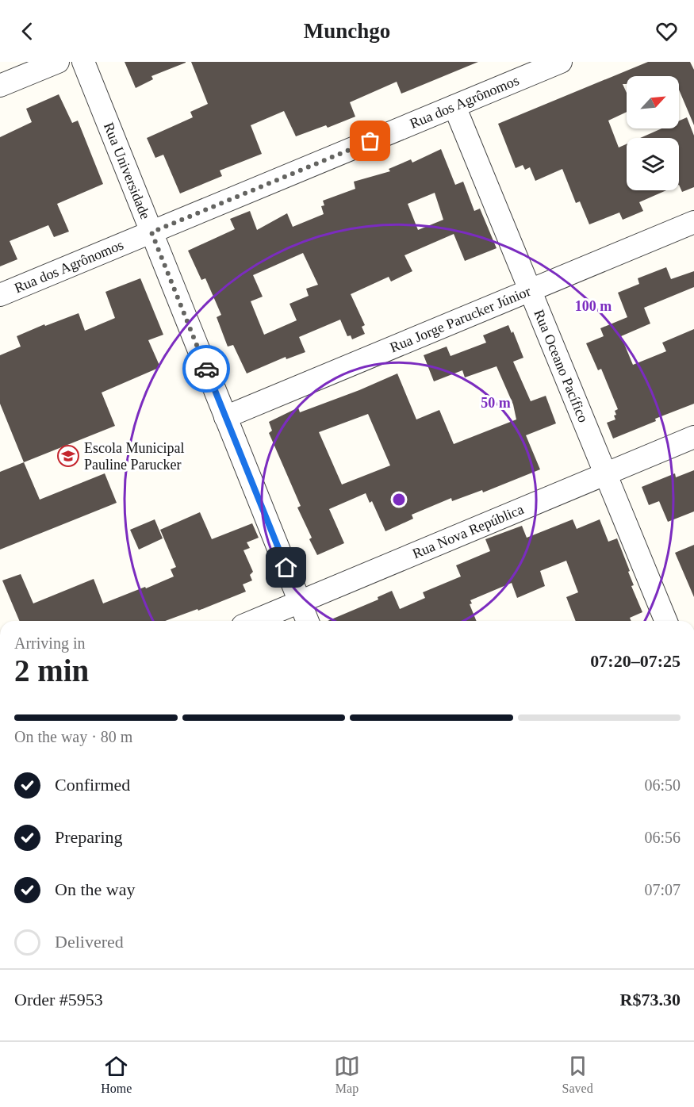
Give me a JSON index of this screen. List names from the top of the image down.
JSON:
{
  "streets": {
    "street": [
      "Rua dos Agrônomos",
      "Rua Universidade",
      "Rua Jorge Parucker Júnior",
      "Rua Oceano Pacífico",
      "Rua Nova República"
    ]
  },
  "crossings": [
    ["Rua dos Agrônomos", "Rua Universidade"],
    ["Rua dos Agrônomos", "Rua Oceano Pacífico"],
    ["Rua Universidade", "Rua Jorge Parucker Júnior"],
    ["Rua Universidade", "Rua Nova República"],
    ["Rua Jorge Parucker Júnior", "Rua Oceano Pacífico"],
    ["Rua Oceano Pacífico", "Rua Nova República"]
  ],
  "places": {
    "school or university": ["Escola Municipal Pauline Parucker"]
  },
  "north": "top right",
  "page": {
    "header": "Munchgo",
    "heading": ["2 min", "Arriving in", "07:20–07:25"],
    "panel": ["Order #5953", "R$73.30"],
    "bar": "On the way · 80 m",
    "list": [
      ["Confirmed", "06:50"],
      ["Preparing", "06:56"],
      ["On the way", "07:07"],
      "Delivered"
    ],
    "tabs": ["Home", "Map", "Saved"]
  },
  "rings": ["100 m", "50 m"]
}
